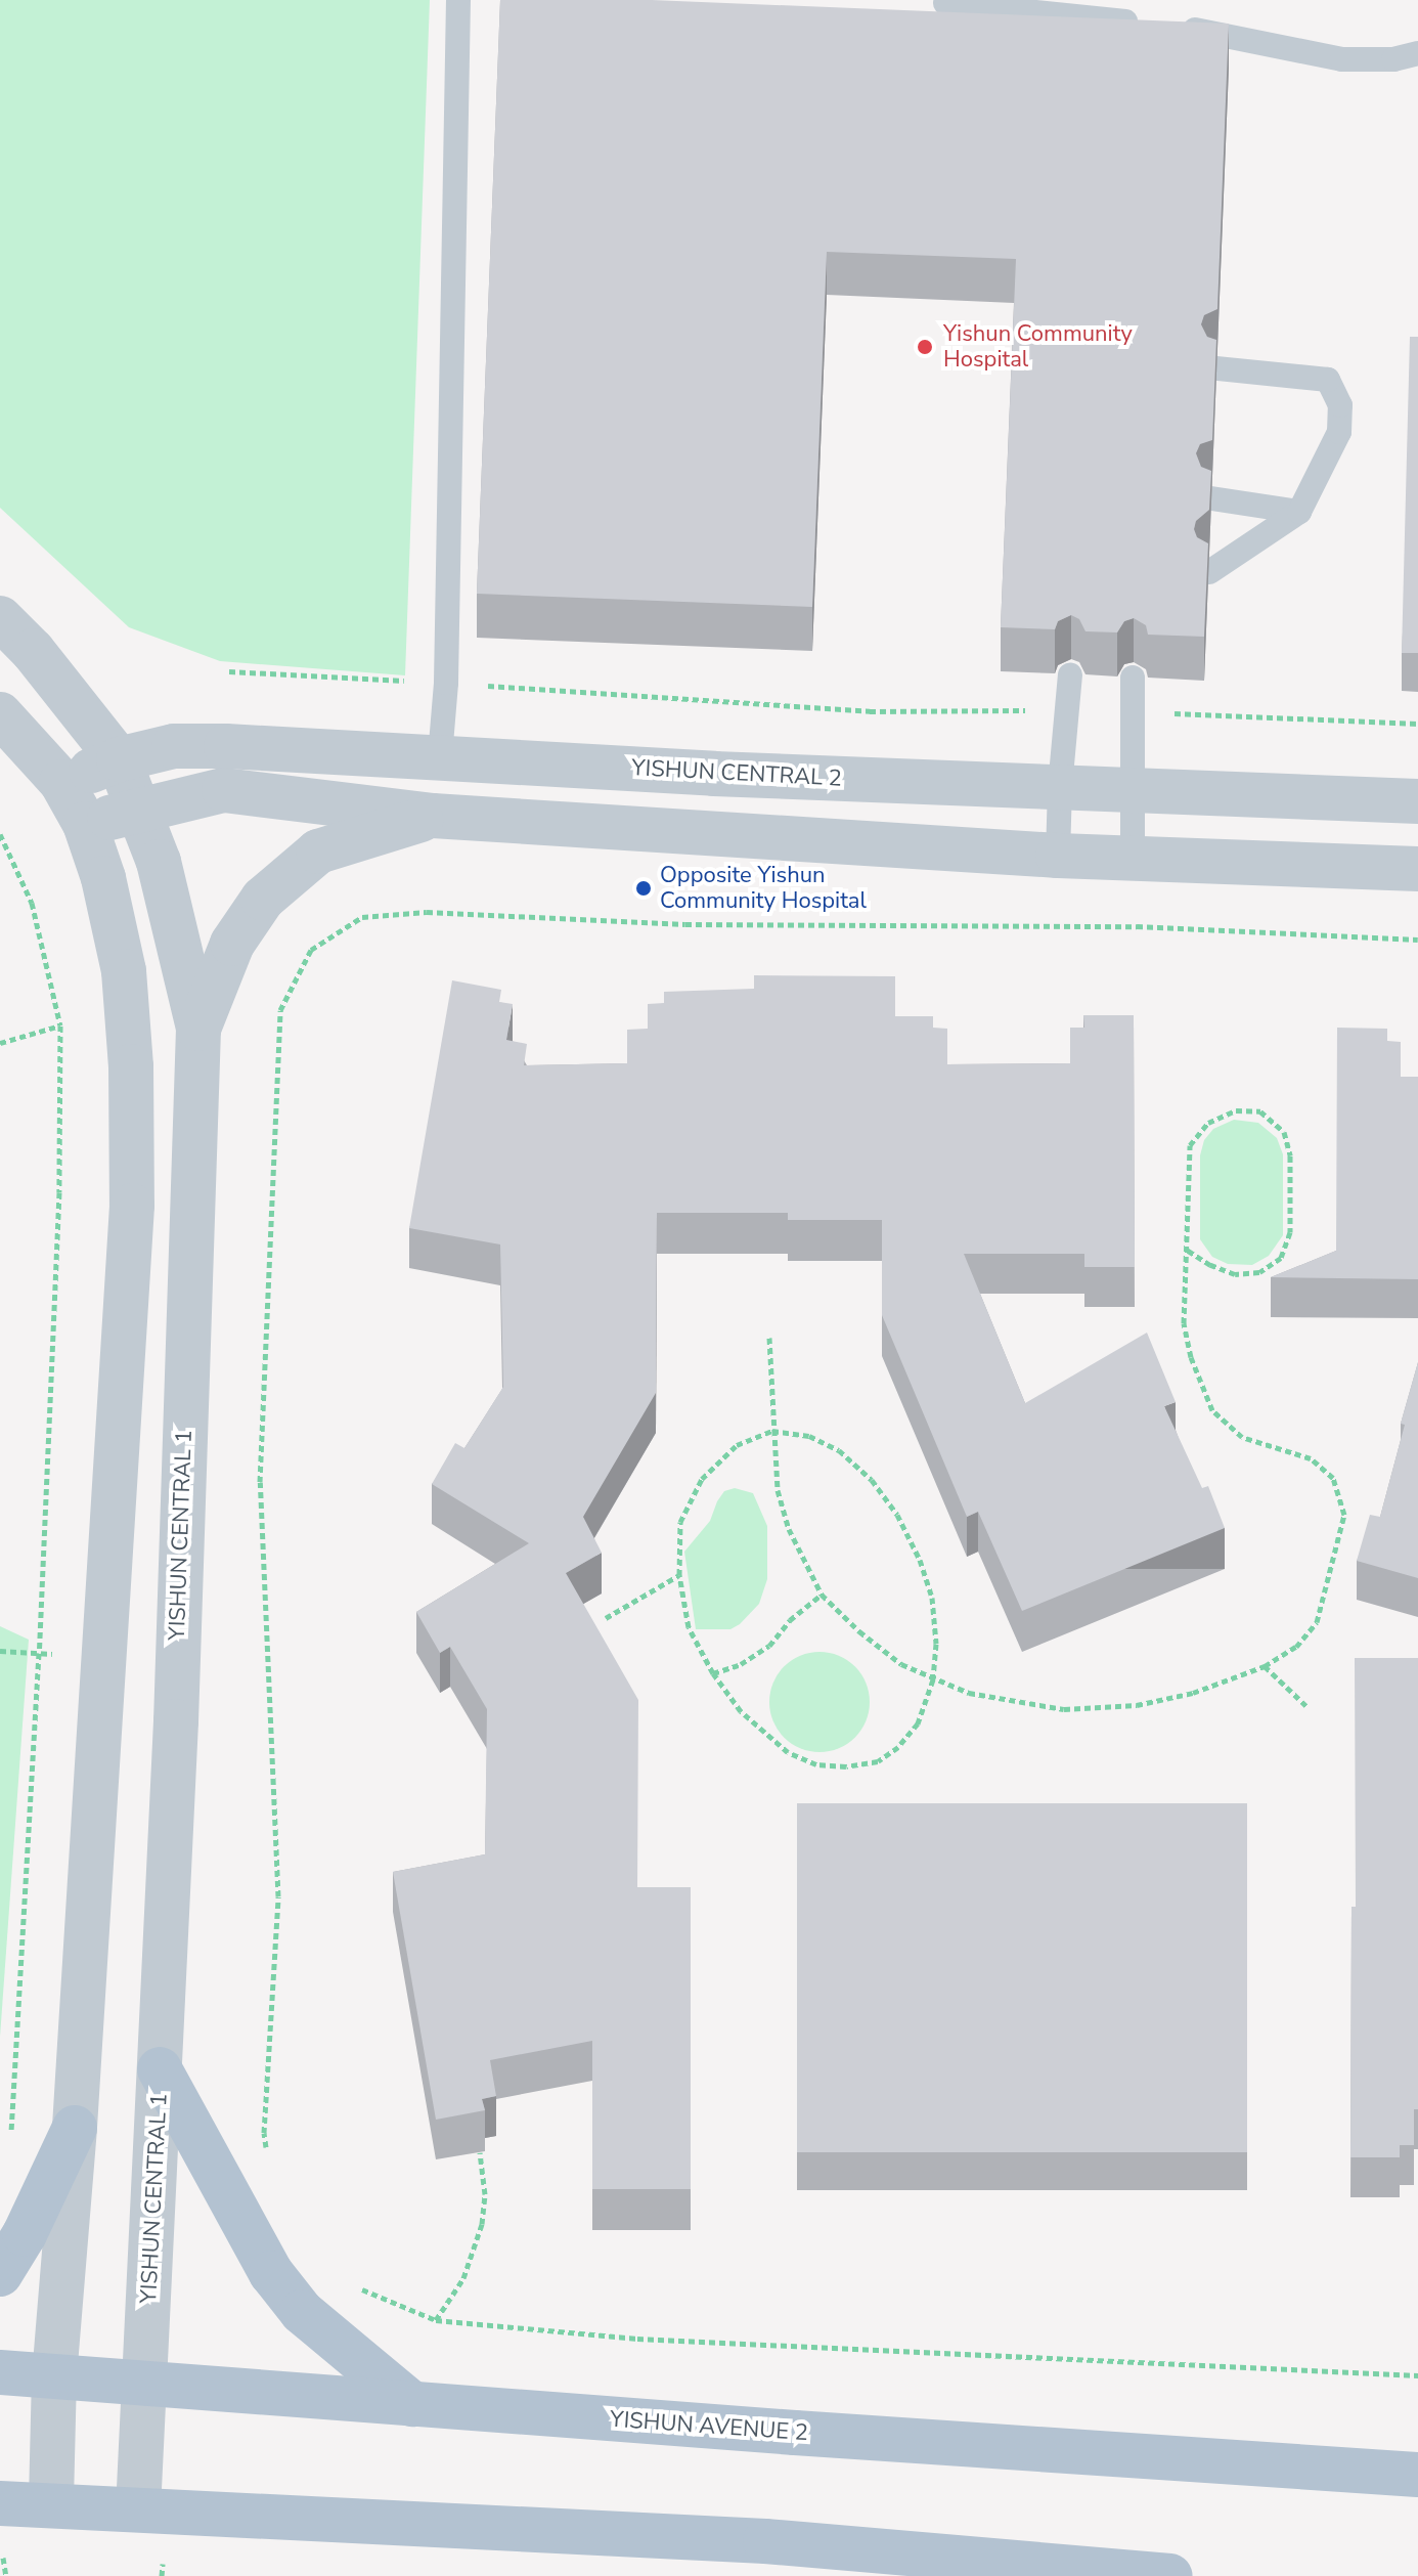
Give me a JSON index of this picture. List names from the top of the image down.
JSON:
{
  "streets": {
    "main road": ["YISHUN AVENUE 2"],
    "street": ["YISHUN CENTRAL 2", "YISHUN CENTRAL 1"]
  },
  "crossings": [
    ["YISHUN CENTRAL 2", "YISHUN CENTRAL 1"],
    ["YISHUN CENTRAL 1", "YISHUN AVENUE 2"]
  ],
  "places": ["Yishun Community Hospital", "Opposite Yishun Community Hospital"]
}
